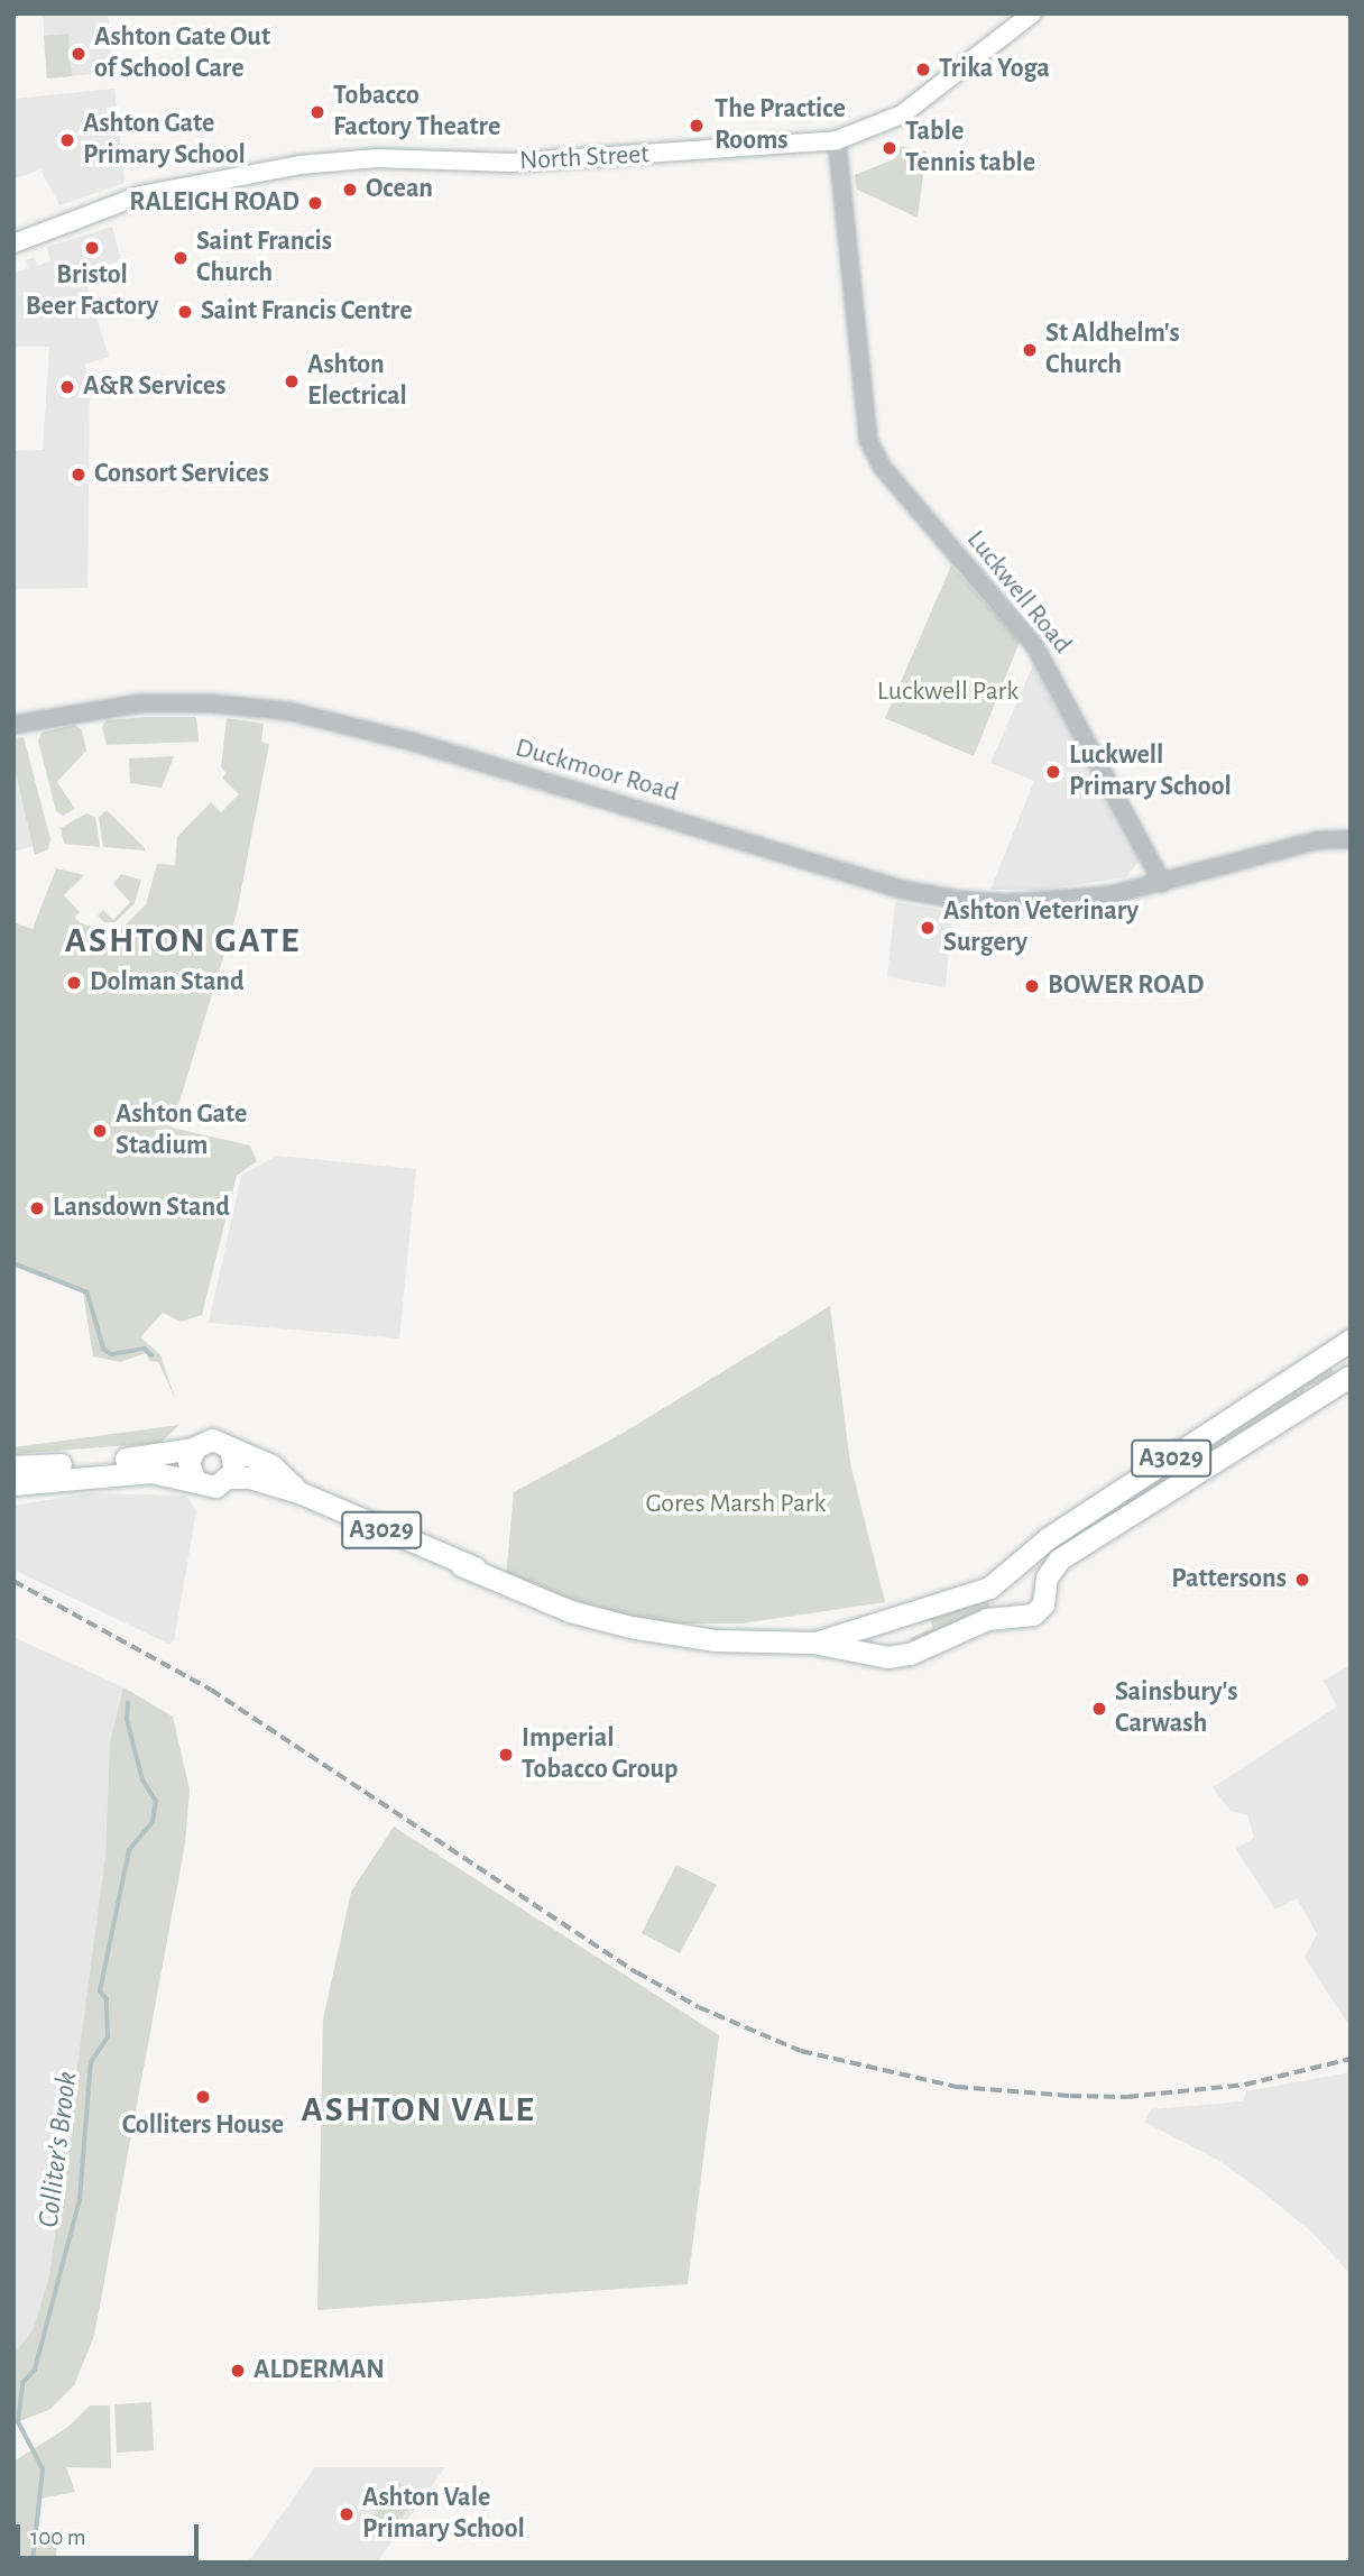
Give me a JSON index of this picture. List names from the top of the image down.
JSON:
{
  "streets": {
    "highway": ["A3029"],
    "main road": ["North Street"],
    "street": ["Luckwell Road", "Duckmoor Road"]
  },
  "crossings": [
    ["North Street", "Luckwell Road"],
    ["Luckwell Road", "Duckmoor Road"]
  ],
  "districts": ["ASHTON GATE", "ASHTON VALE"],
  "water": ["Colliter's Brook"],
  "parks": ["Luckwell Park", "Gores Marsh Park"],
  "places": [
    "Ashton Gate Out of School Care",
    "Trika Yoga",
    "Tobacco Factory Theatre",
    "The Practice Rooms",
    "Ashton Gate Primary School",
    "Table Tennis table",
    "Ocean",
    "RALEIGH ROAD",
    "Bristol Beer Factory",
    "Saint Francis Church",
    "Saint Francis Centre",
    "St Aldhelm's Church",
    "Ashton Electrical",
    "A&R Services",
    "Consort Services",
    "Luckwell Primary School",
    "Ashton Veterinary Surgery",
    "Dolman Stand",
    "BOWER ROAD",
    "Ashton Gate Stadium",
    "Lansdown Stand",
    "Pattersons",
    "Sainsbury's Carwash",
    "Imperial Tobacco Group",
    "Colliters House",
    "ALDERMAN",
    "Ashton Vale Primary School"
  ],
  "scale_bar": "100 m"
}
